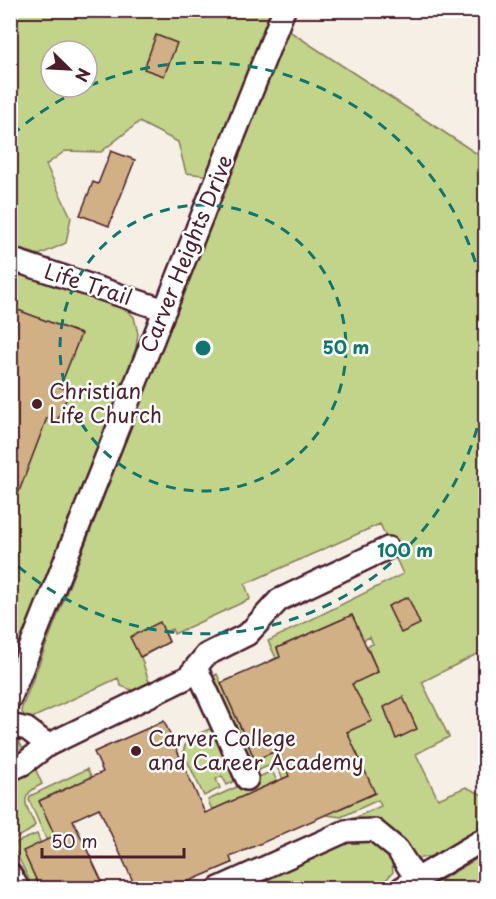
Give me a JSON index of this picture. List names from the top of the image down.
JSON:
{
  "streets": {
    "street": ["Carver Heights Drive", "Life Trail"]
  },
  "crossings": [
    ["Carver Heights Drive", "Life Trail"]
  ],
  "places": ["Christian Life Church", "Carver College and Career Academy"],
  "scale_bar": "50 m",
  "north": "bottom right",
  "rings": ["50 m", "100 m"]
}
